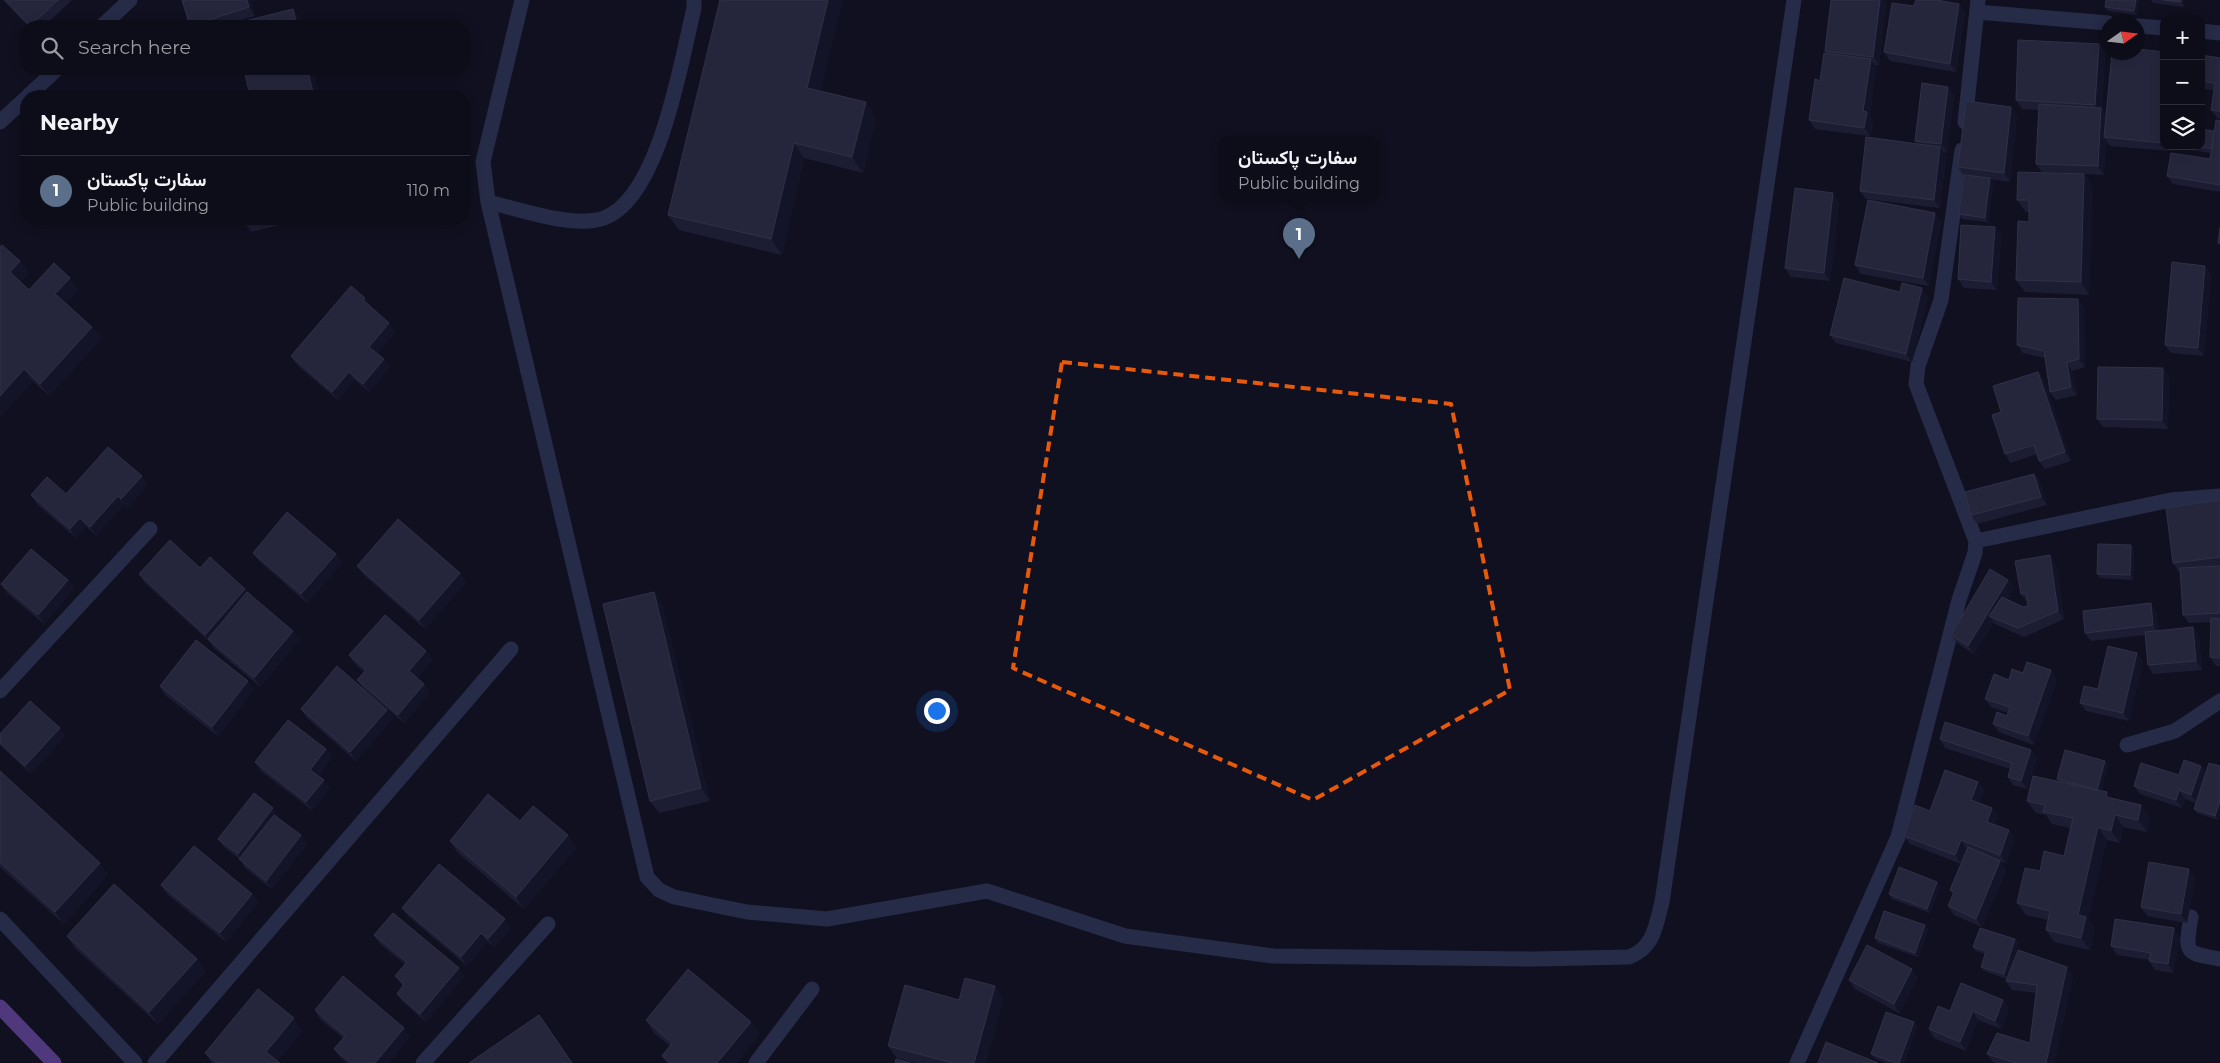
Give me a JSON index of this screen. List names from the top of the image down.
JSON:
{
  "north": "right",
  "page": {
    "map_buttons": ["+", "−"],
    "search": "Search here",
    "heading": "Nearby",
    "popup": ["سفارت پاکستان", "Public building"],
    "list": [
      {
        "mark": "1",
        "name": "سفارت پاکستان",
        "note": "Public building",
        "value": "110 m"
      }
    ],
    "pins": "1"
  }
}
